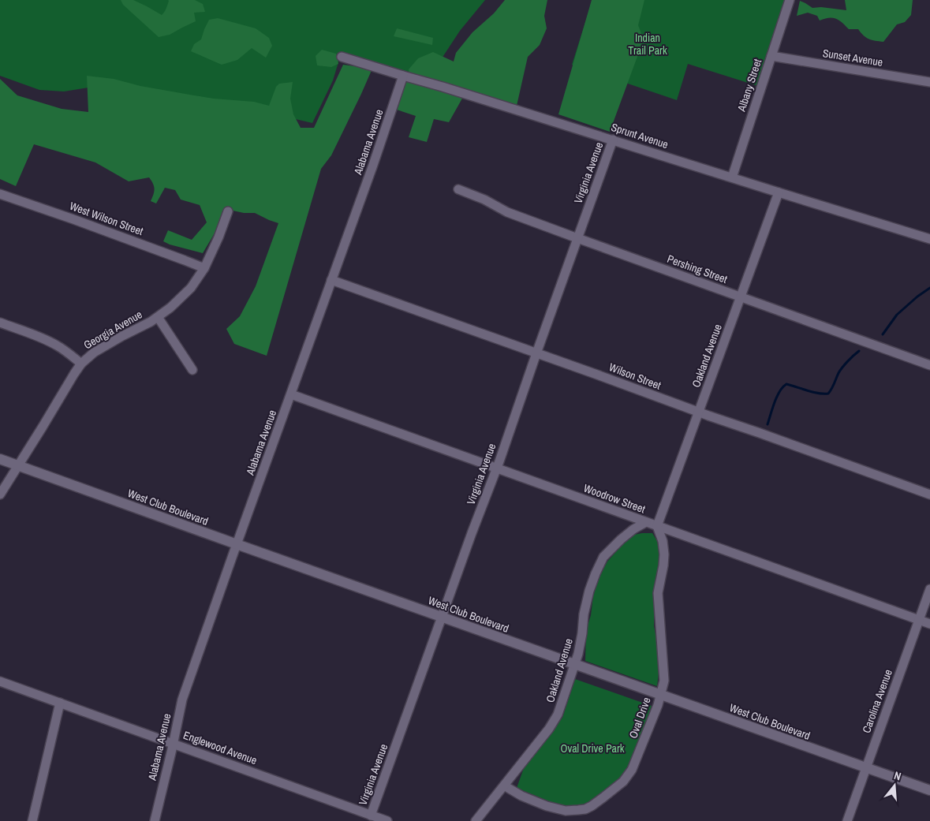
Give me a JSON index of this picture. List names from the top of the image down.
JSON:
{
  "streets": {
    "street": [
      "Sunset Avenue",
      "Albany Street",
      "Sprunt Avenue",
      "Alabama Avenue",
      "Virginia Avenue",
      "West Wilson Street",
      "Pershing Street",
      "Georgia Avenue",
      "Oakland Avenue",
      "Wilson Street",
      "Woodrow Street",
      "West Club Boulevard",
      "Carolina Avenue",
      "Oval Drive",
      "Englewood Avenue"
    ]
  },
  "crossings": [
    ["Sunset Avenue", "Albany Street"],
    ["Albany Street", "Sprunt Avenue"],
    ["Sprunt Avenue", "Alabama Avenue"],
    ["Sprunt Avenue", "Virginia Avenue"],
    ["Sprunt Avenue", "Oakland Avenue"],
    ["Alabama Avenue", "Wilson Street"],
    ["Alabama Avenue", "Woodrow Street"],
    ["Alabama Avenue", "West Club Boulevard"],
    ["Alabama Avenue", "Englewood Avenue"],
    ["Virginia Avenue", "Pershing Street"],
    ["Virginia Avenue", "Wilson Street"],
    ["Virginia Avenue", "Woodrow Street"],
    ["Virginia Avenue", "West Club Boulevard"],
    ["Virginia Avenue", "Englewood Avenue"],
    ["West Wilson Street", "Georgia Avenue"],
    ["Pershing Street", "Oakland Avenue"],
    ["Georgia Avenue", "West Club Boulevard"],
    ["Oakland Avenue", "Wilson Street"],
    ["Oakland Avenue", "Woodrow Street"],
    ["Oakland Avenue", "West Club Boulevard"],
    ["Oakland Avenue", "Oval Drive"],
    ["Woodrow Street", "Carolina Avenue"],
    ["Woodrow Street", "Oval Drive"],
    ["West Club Boulevard", "Carolina Avenue"],
    ["West Club Boulevard", "Oval Drive"]
  ],
  "parks": ["Indian Trail Park", "Oval Drive Park"],
  "north": "top"
}
